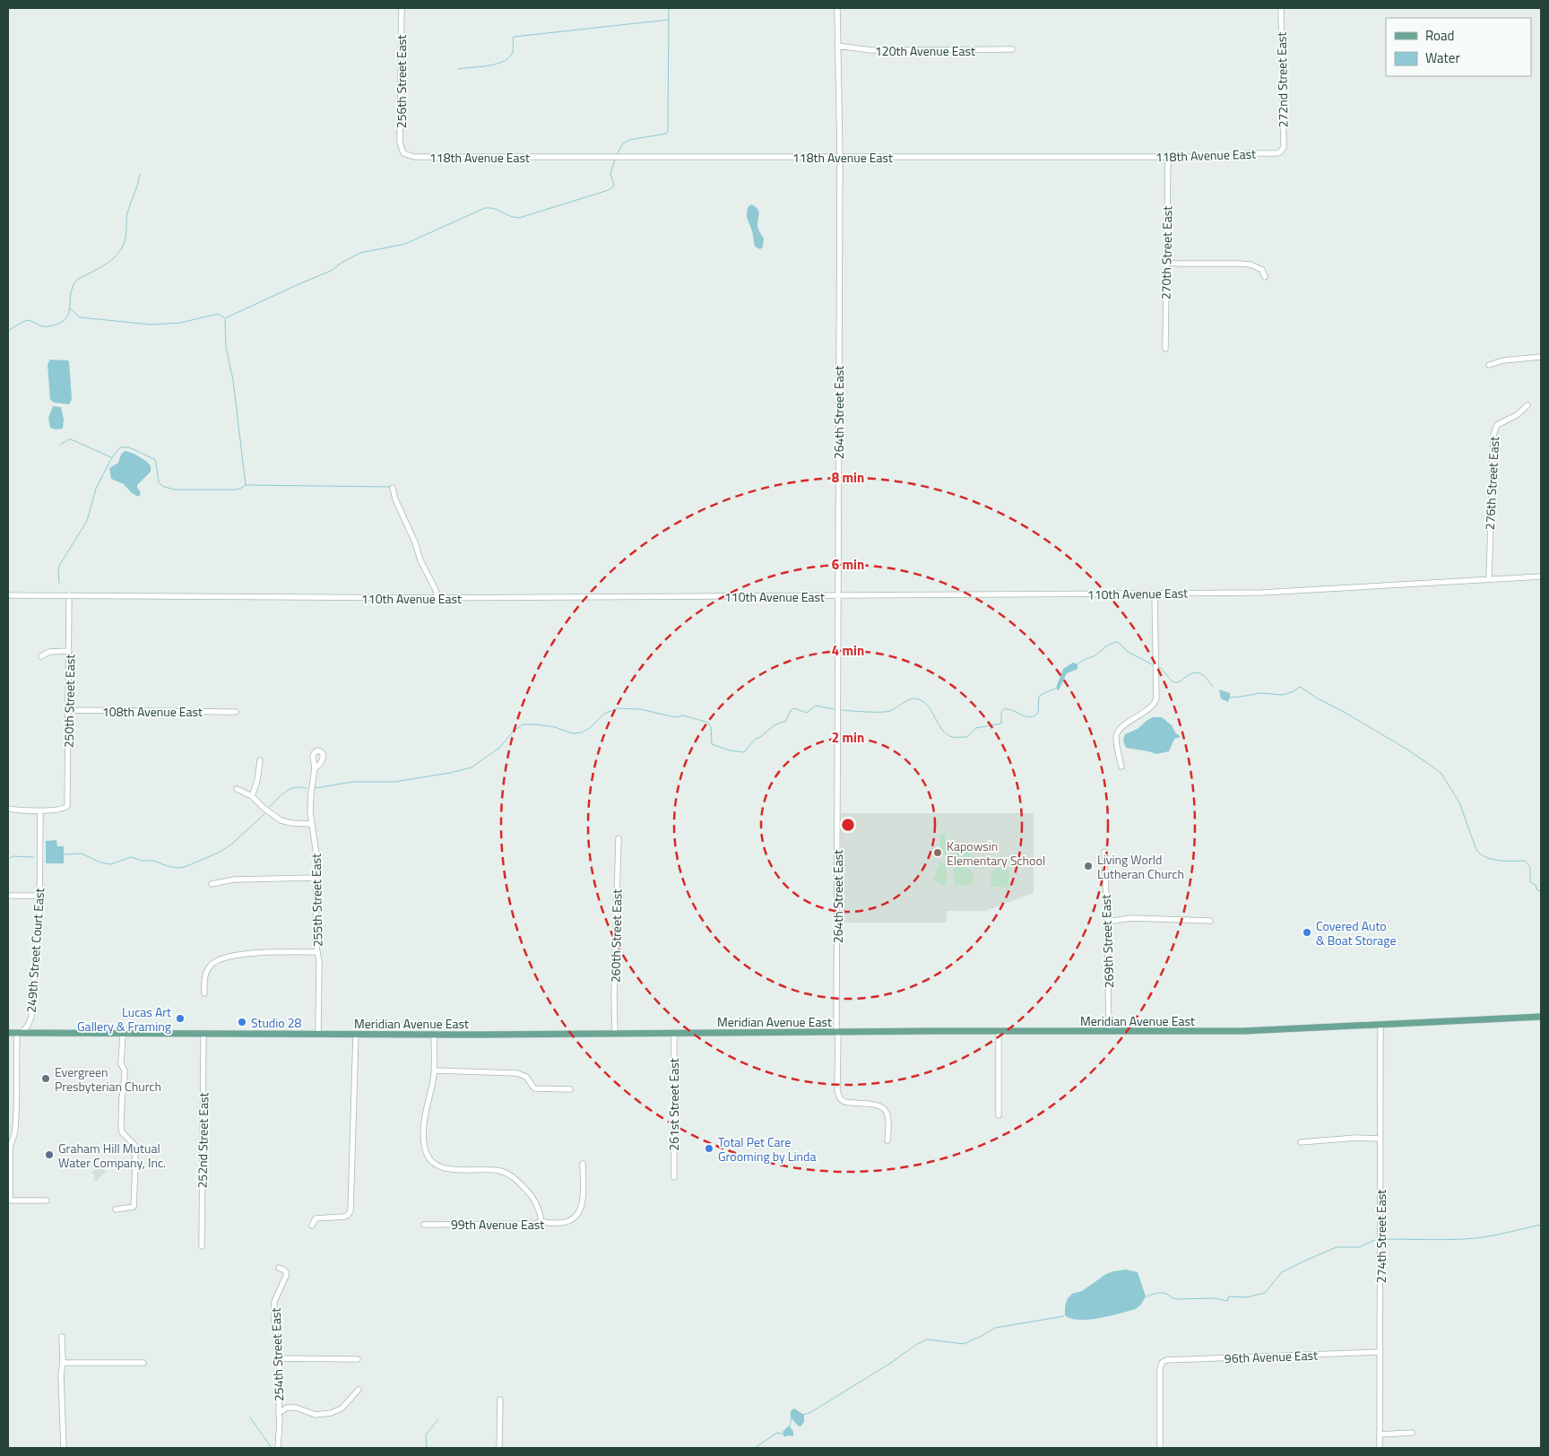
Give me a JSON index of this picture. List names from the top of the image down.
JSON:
{
  "streets": {
    "main road": ["Meridian Avenue East"],
    "street": [
      "120th Avenue East",
      "272nd Street East",
      "256th Street East",
      "118th Avenue East",
      "270th Street East",
      "264th Street East",
      "276th Street East",
      "110th Avenue East",
      "250th Street East",
      "108th Avenue East",
      "255th Street East",
      "260th Street East",
      "269th Street East",
      "249th Street Court East",
      "261st Street East",
      "252nd Street East",
      "99th Avenue East",
      "274th Street East",
      "254th Street East",
      "96th Avenue East"
    ]
  },
  "crossings": [
    ["120th Avenue East", "264th Street East"],
    ["272nd Street East", "118th Avenue East"],
    ["256th Street East", "118th Avenue East"],
    ["118th Avenue East", "270th Street East"],
    ["118th Avenue East", "264th Street East"],
    ["264th Street East", "110th Avenue East"],
    ["264th Street East", "Meridian Avenue East"],
    ["276th Street East", "110th Avenue East"],
    ["110th Avenue East", "250th Street East"],
    ["250th Street East", "108th Avenue East"],
    ["250th Street East", "249th Street Court East"],
    ["255th Street East", "Meridian Avenue East"],
    ["260th Street East", "Meridian Avenue East"],
    ["269th Street East", "Meridian Avenue East"],
    ["249th Street Court East", "Meridian Avenue East"],
    ["Meridian Avenue East", "261st Street East"],
    ["Meridian Avenue East", "252nd Street East"],
    ["Meridian Avenue East", "274th Street East"],
    ["274th Street East", "96th Avenue East"]
  ],
  "places": [
    "Kapowsin Elementary School",
    "Living World Lutheran Church",
    "Covered Auto & Boat Storage",
    "Lucas Art Gallery & Framing",
    "Studio 28",
    "Evergreen Presbyterian Church",
    "Total Pet Care Grooming by Linda",
    "Graham Hill Mutual Water Company, Inc."
  ],
  "legend": ["Road", "Water"],
  "rings": [
    "8 min",
    "6 min",
    "4 min",
    "2 min"
  ]
}
